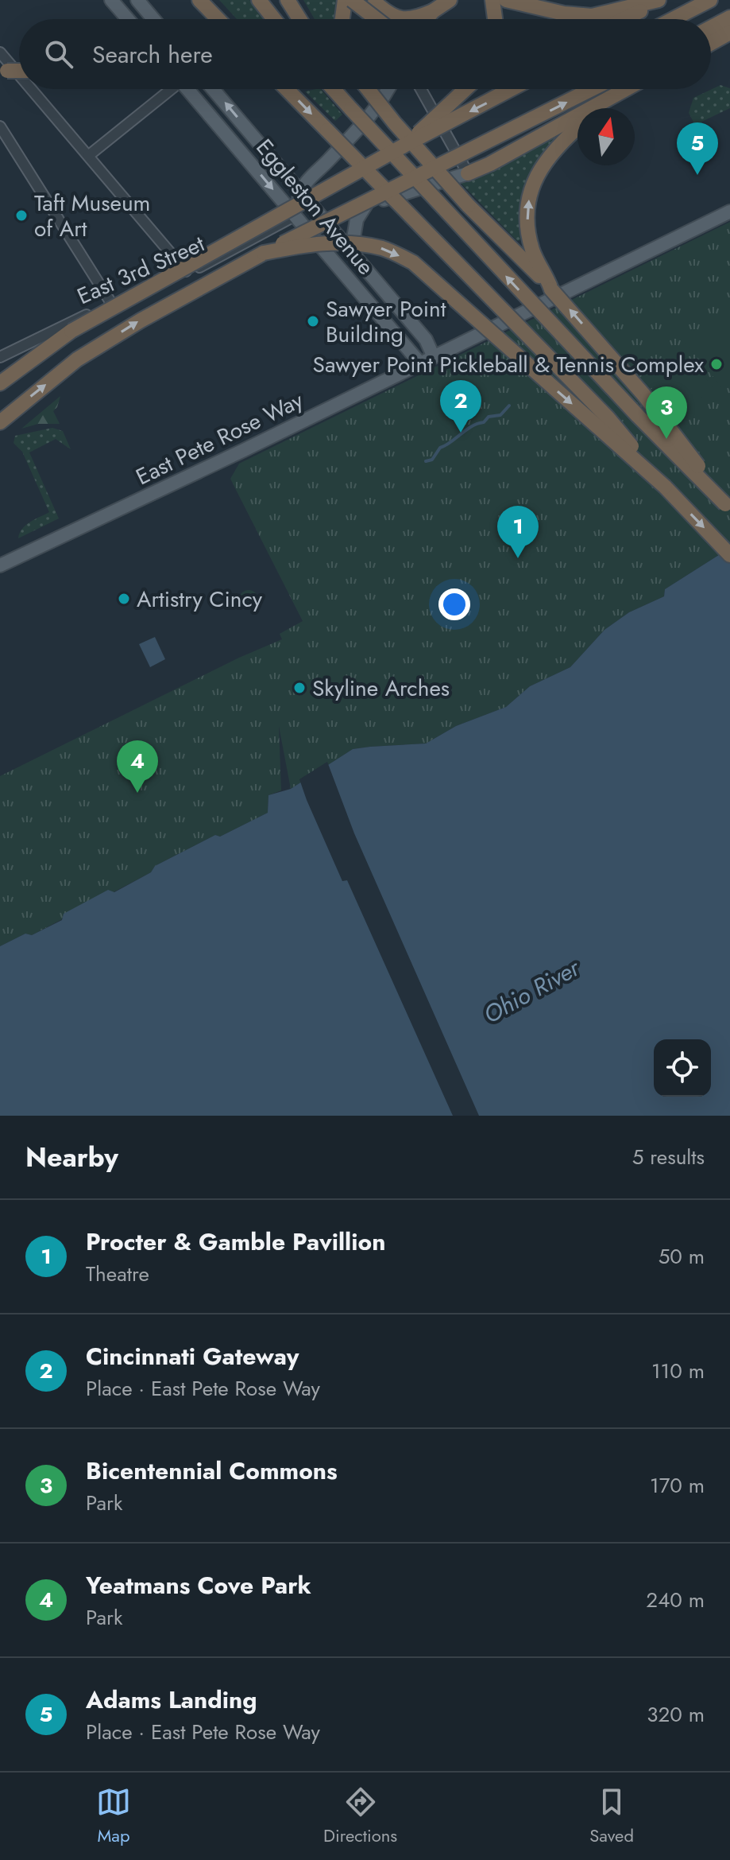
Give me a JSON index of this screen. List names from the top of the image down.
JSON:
{
  "streets": {
    "main road": ["Eggleston Avenue", "East 3rd Street", "East Pete Rose Way"]
  },
  "crossings": [
    ["Eggleston Avenue", "East 3rd Street"],
    ["Eggleston Avenue", "East Pete Rose Way"]
  ],
  "water": ["Ohio River"],
  "places": [
    "Taft Museum of Art",
    "Sawyer Point Building",
    "Sawyer Point Pickleball & Tennis Complex",
    "Artistry Cincy",
    "Skyline Arches"
  ],
  "north": "top",
  "page": {
    "search": "Search here",
    "pins": [
      "5",
      "2",
      "3",
      "1",
      "4"
    ],
    "heading": ["Nearby", "5 results"],
    "list": [
      {
        "mark": "1",
        "name": "Procter & Gamble Pavillion",
        "note": "Theatre",
        "value": "50 m"
      },
      {
        "mark": "2",
        "name": "Cincinnati Gateway",
        "note": "Place · East Pete Rose Way",
        "value": "110 m"
      },
      {
        "mark": "3",
        "name": "Bicentennial Commons",
        "note": "Park",
        "value": "170 m"
      },
      {
        "mark": "4",
        "name": "Yeatmans Cove Park",
        "note": "Park",
        "value": "240 m"
      },
      {
        "mark": "5",
        "name": "Adams Landing",
        "note": "Place · East Pete Rose Way",
        "value": "320 m"
      }
    ],
    "nav": ["Map", "Directions", "Saved"]
  }
}
